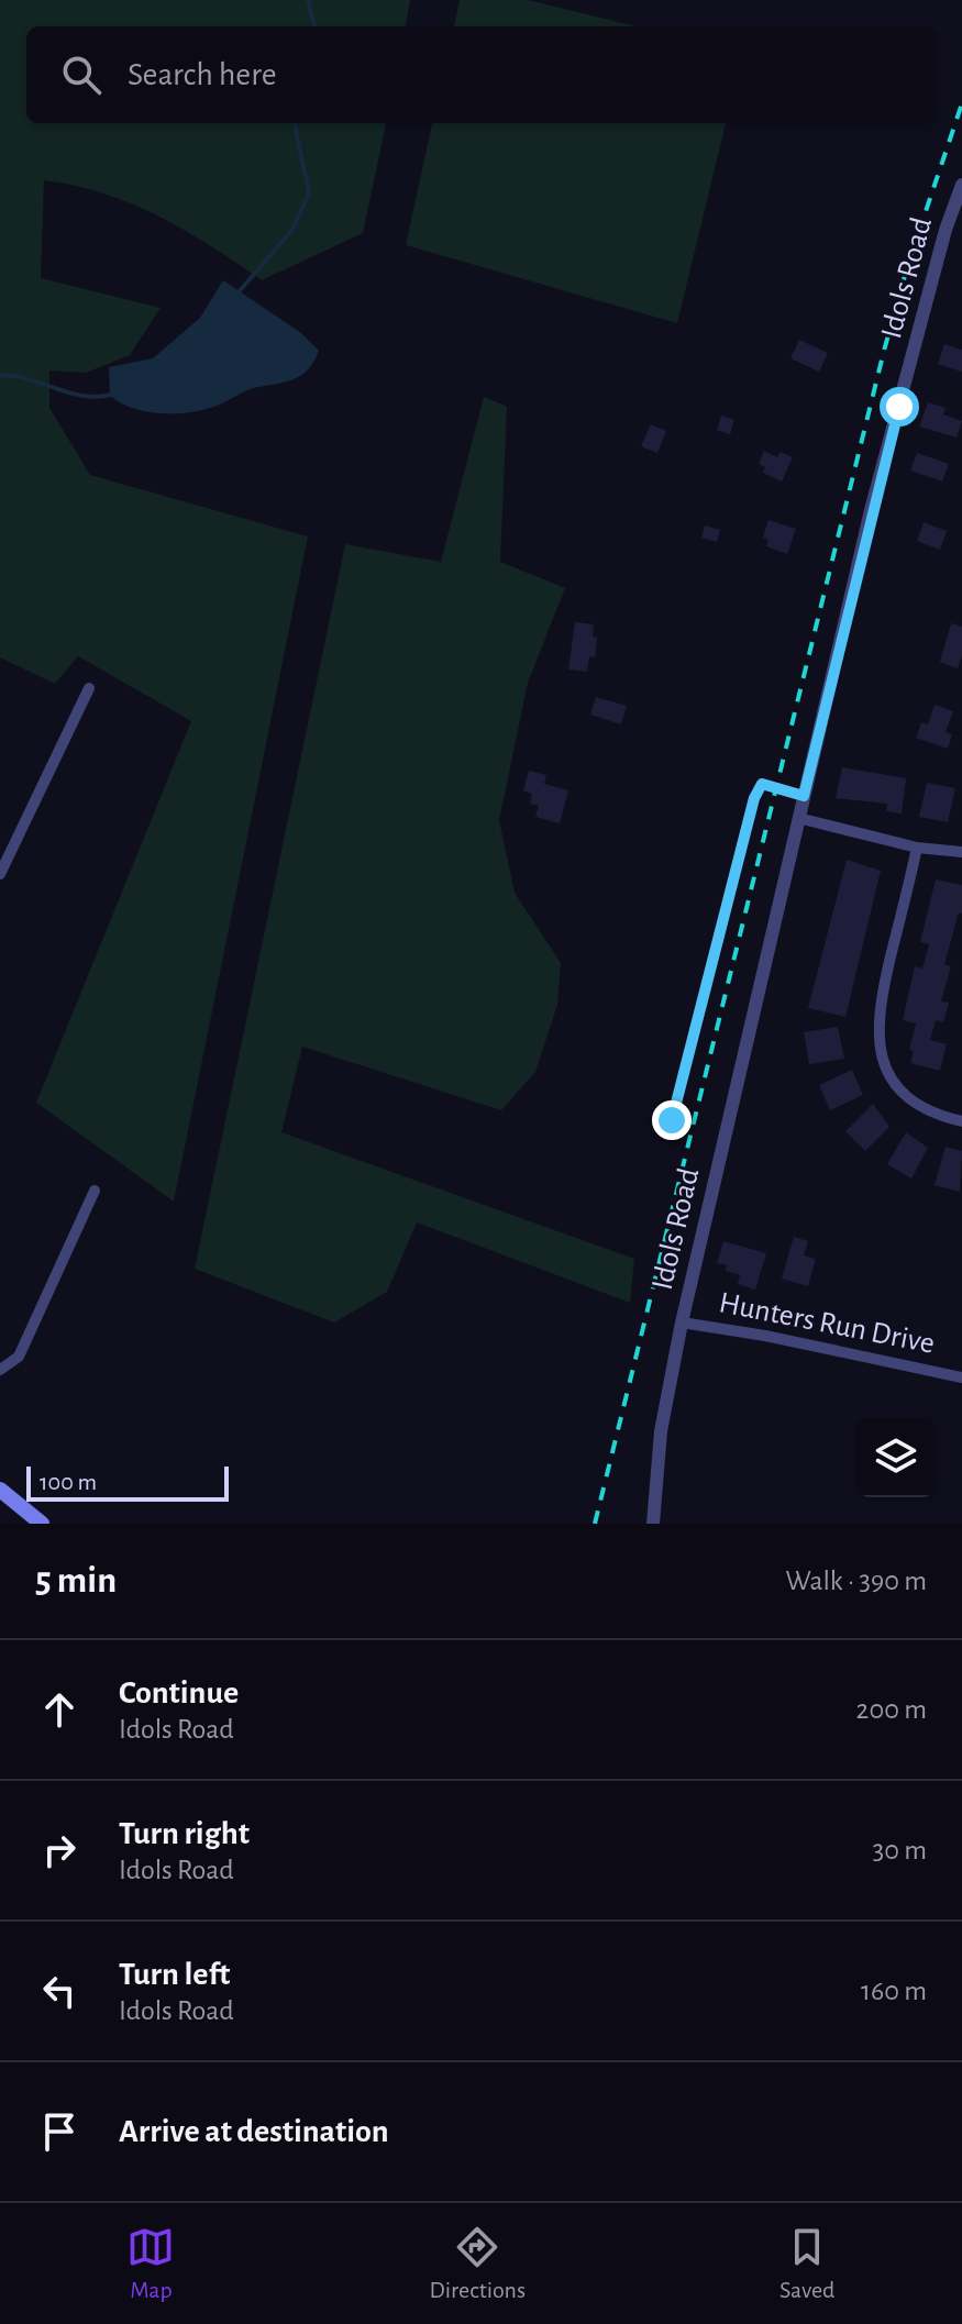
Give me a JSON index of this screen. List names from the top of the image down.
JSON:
{
  "streets": {
    "street": ["Idols Road", "Hunters Run Drive"]
  },
  "crossings": [
    ["Idols Road", "Hunters Run Drive"]
  ],
  "scale_bar": "100 m",
  "page": {
    "search": "Search here",
    "scale": "100 m",
    "heading": ["5 min", "Walk · 390 m"],
    "list": [
      ["Continue", "Idols Road", "200 m"],
      ["Turn right", "Idols Road", "30 m"],
      ["Turn left", "Idols Road", "160 m"],
      "Arrive at destination"
    ],
    "nav": ["Map", "Directions", "Saved"]
  }
}
